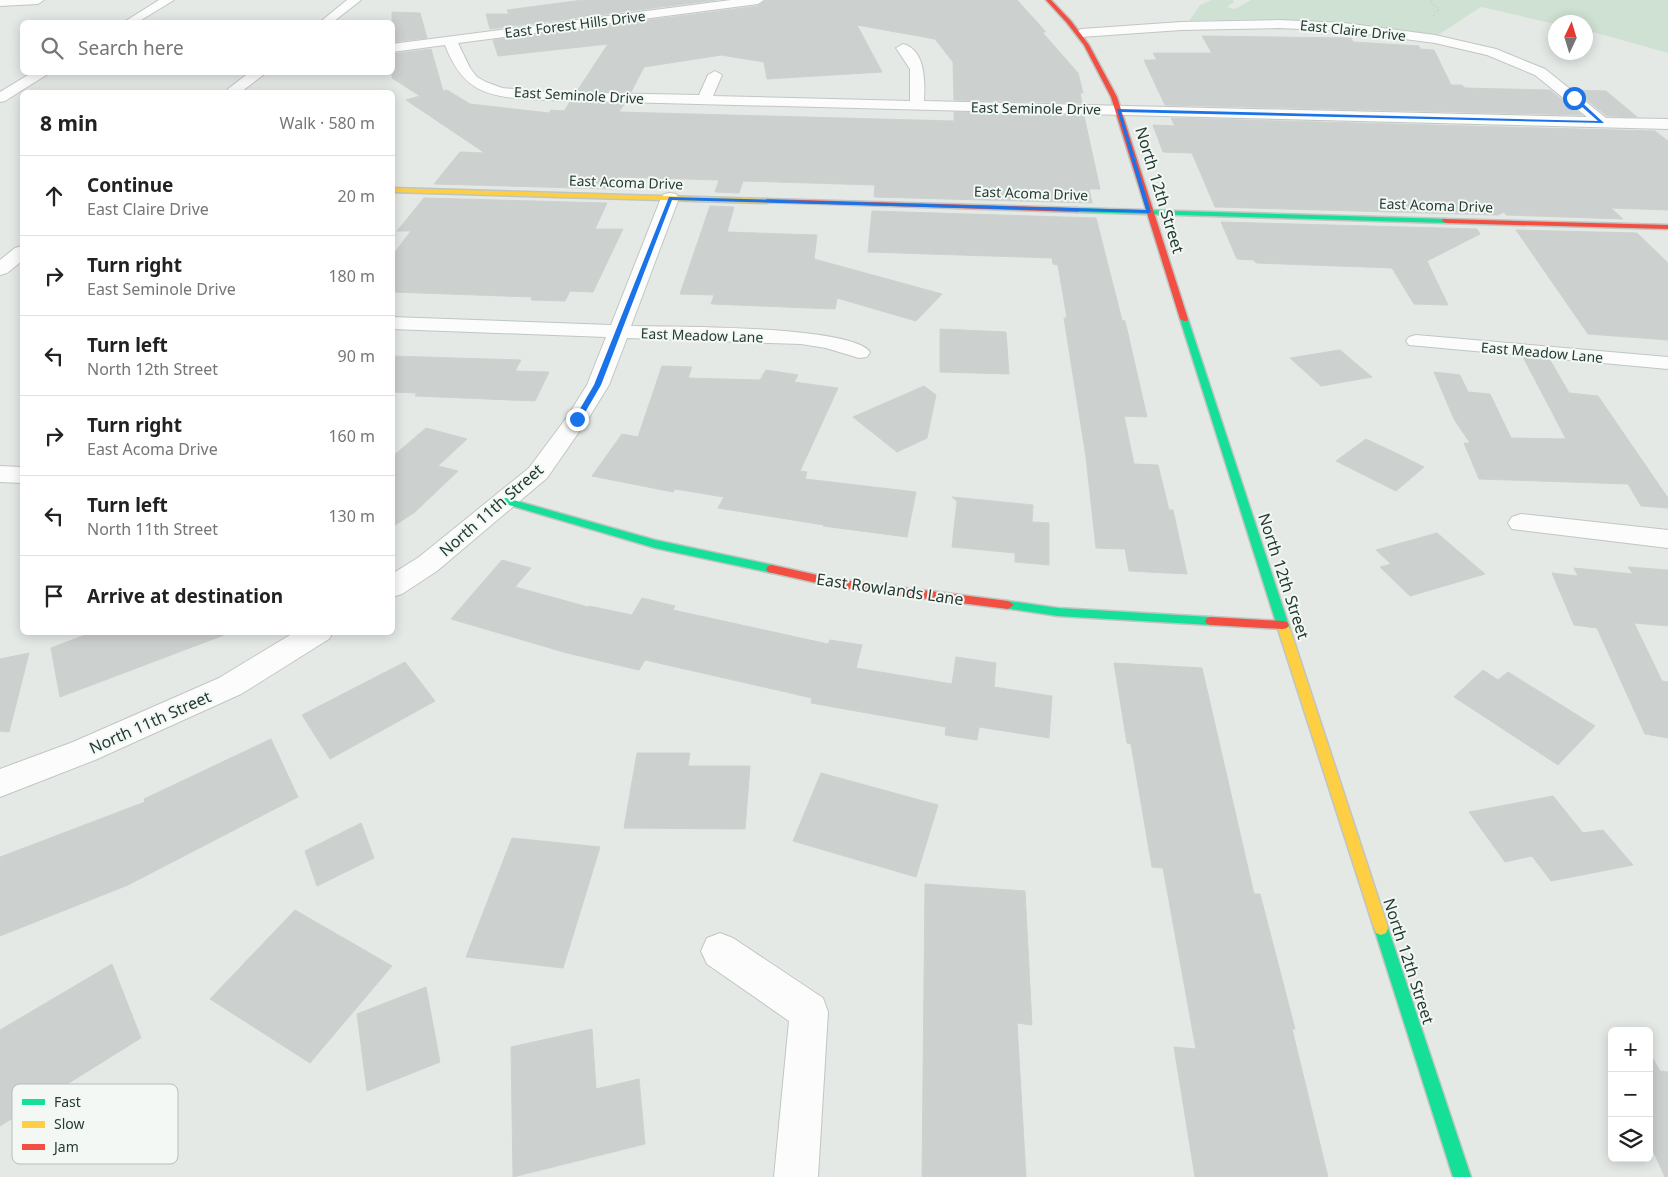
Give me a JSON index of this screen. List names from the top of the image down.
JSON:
{
  "streets": {
    "street": [
      "East Forest Hills Drive",
      "East Claire Drive",
      "East Seminole Drive",
      "East Acoma Drive",
      "North 12th Street",
      "East Meadow Lane",
      "North 11th Street",
      "East Rowlands Lane"
    ]
  },
  "crossings": [
    ["East Forest Hills Drive", "East Seminole Drive"],
    ["East Claire Drive", "East Seminole Drive"],
    ["East Claire Drive", "North 12th Street"],
    ["East Seminole Drive", "North 12th Street"],
    ["East Acoma Drive", "North 12th Street"],
    ["East Acoma Drive", "North 11th Street"],
    ["North 12th Street", "East Rowlands Lane"],
    ["East Meadow Lane", "North 11th Street"],
    ["North 11th Street", "East Rowlands Lane"]
  ],
  "legend": ["Fast", "Slow", "Jam"],
  "north": "top",
  "page": {
    "search": "Search here",
    "heading": ["8 min", "Walk · 580 m"],
    "list": [
      ["Continue", "East Claire Drive", "20 m"],
      ["Turn right", "East Seminole Drive", "180 m"],
      ["Turn left", "North 12th Street", "90 m"],
      ["Turn right", "East Acoma Drive", "160 m"],
      ["Turn left", "North 11th Street", "130 m"],
      "Arrive at destination"
    ],
    "map_buttons": ["+", "−"]
  }
}
